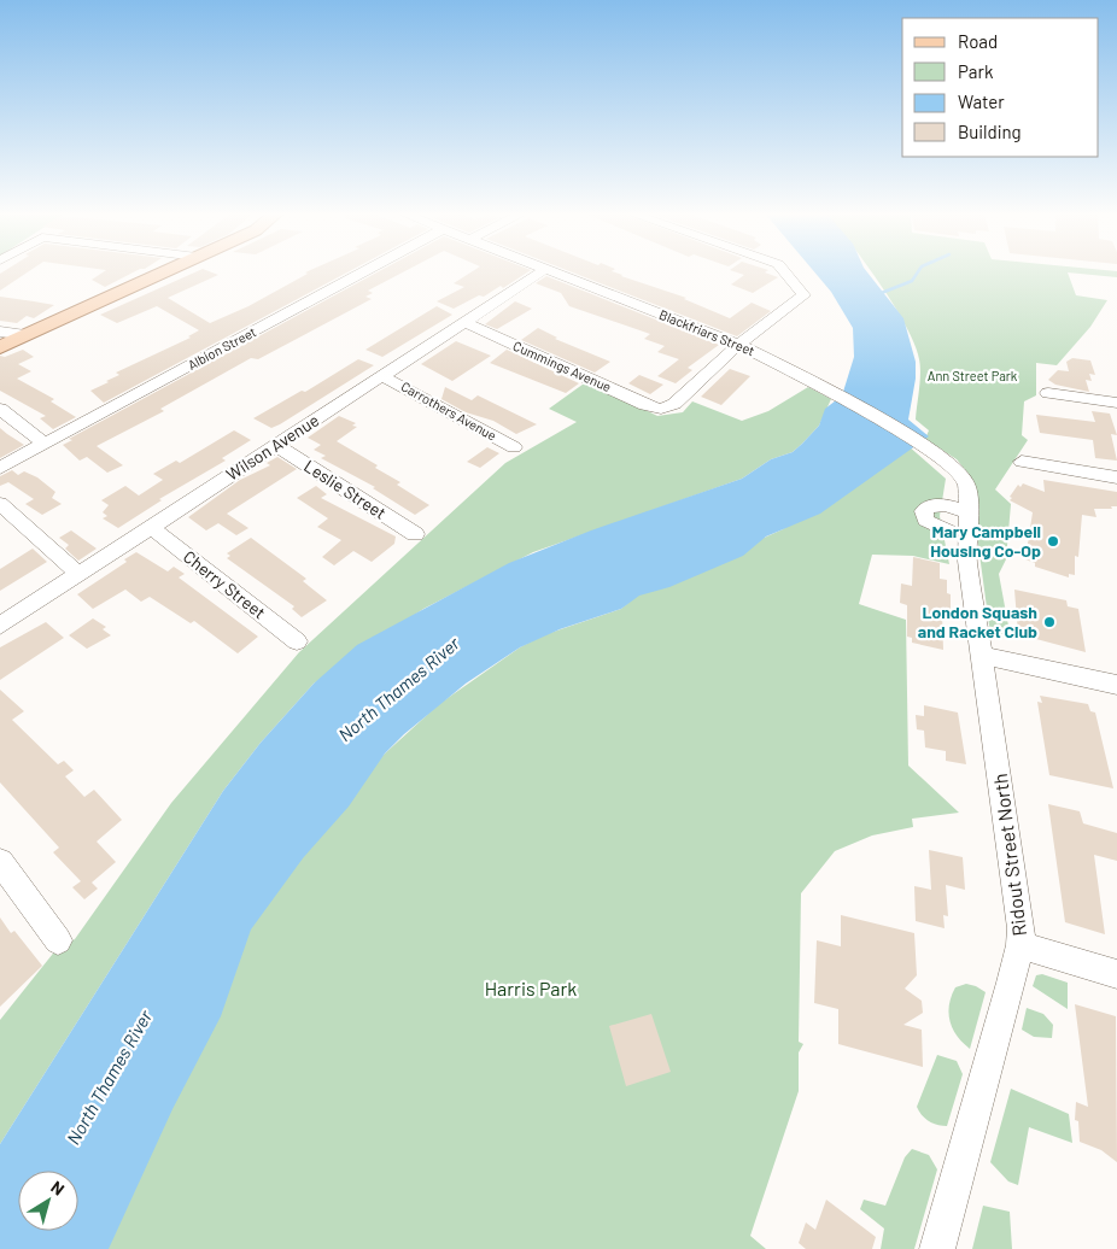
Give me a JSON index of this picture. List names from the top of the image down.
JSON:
{
  "streets": {
    "street": [
      "Blackfriars Street",
      "Albion Street",
      "Cummings Avenue",
      "Carrothers Avenue",
      "Wilson Avenue",
      "Leslie Street",
      "Cherry Street",
      "Ridout Street North"
    ]
  },
  "crossings": [
    ["Blackfriars Street", "Cummings Avenue"],
    ["Blackfriars Street", "Ridout Street North"],
    ["Cummings Avenue", "Wilson Avenue"],
    ["Carrothers Avenue", "Wilson Avenue"],
    ["Wilson Avenue", "Leslie Street"],
    ["Wilson Avenue", "Cherry Street"]
  ],
  "water": ["North Thames River"],
  "parks": ["Ann Street Park", "Harris Park"],
  "places": ["Mary Campbell Housing Co-Op", "London Squash and Racket Club"],
  "legend": [
    "Road",
    "Park",
    "Water",
    "Building"
  ],
  "north": "top right"
}
